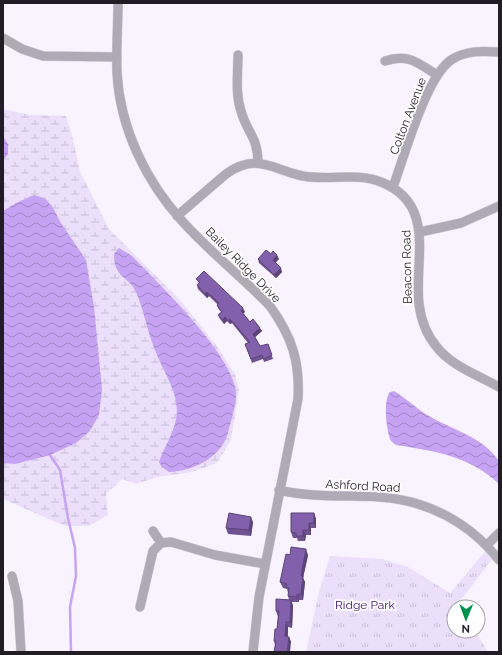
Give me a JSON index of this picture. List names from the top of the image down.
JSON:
{
  "streets": {
    "street": [
      "Colton Avenue",
      "Bailey Ridge Drive",
      "Beacon Road",
      "Ashford Road"
    ]
  },
  "crossings": [
    ["Colton Avenue", "Beacon Road"],
    ["Bailey Ridge Drive", "Beacon Road"],
    ["Bailey Ridge Drive", "Ashford Road"]
  ],
  "parks": ["Ridge Park"],
  "north": "bottom"
}
